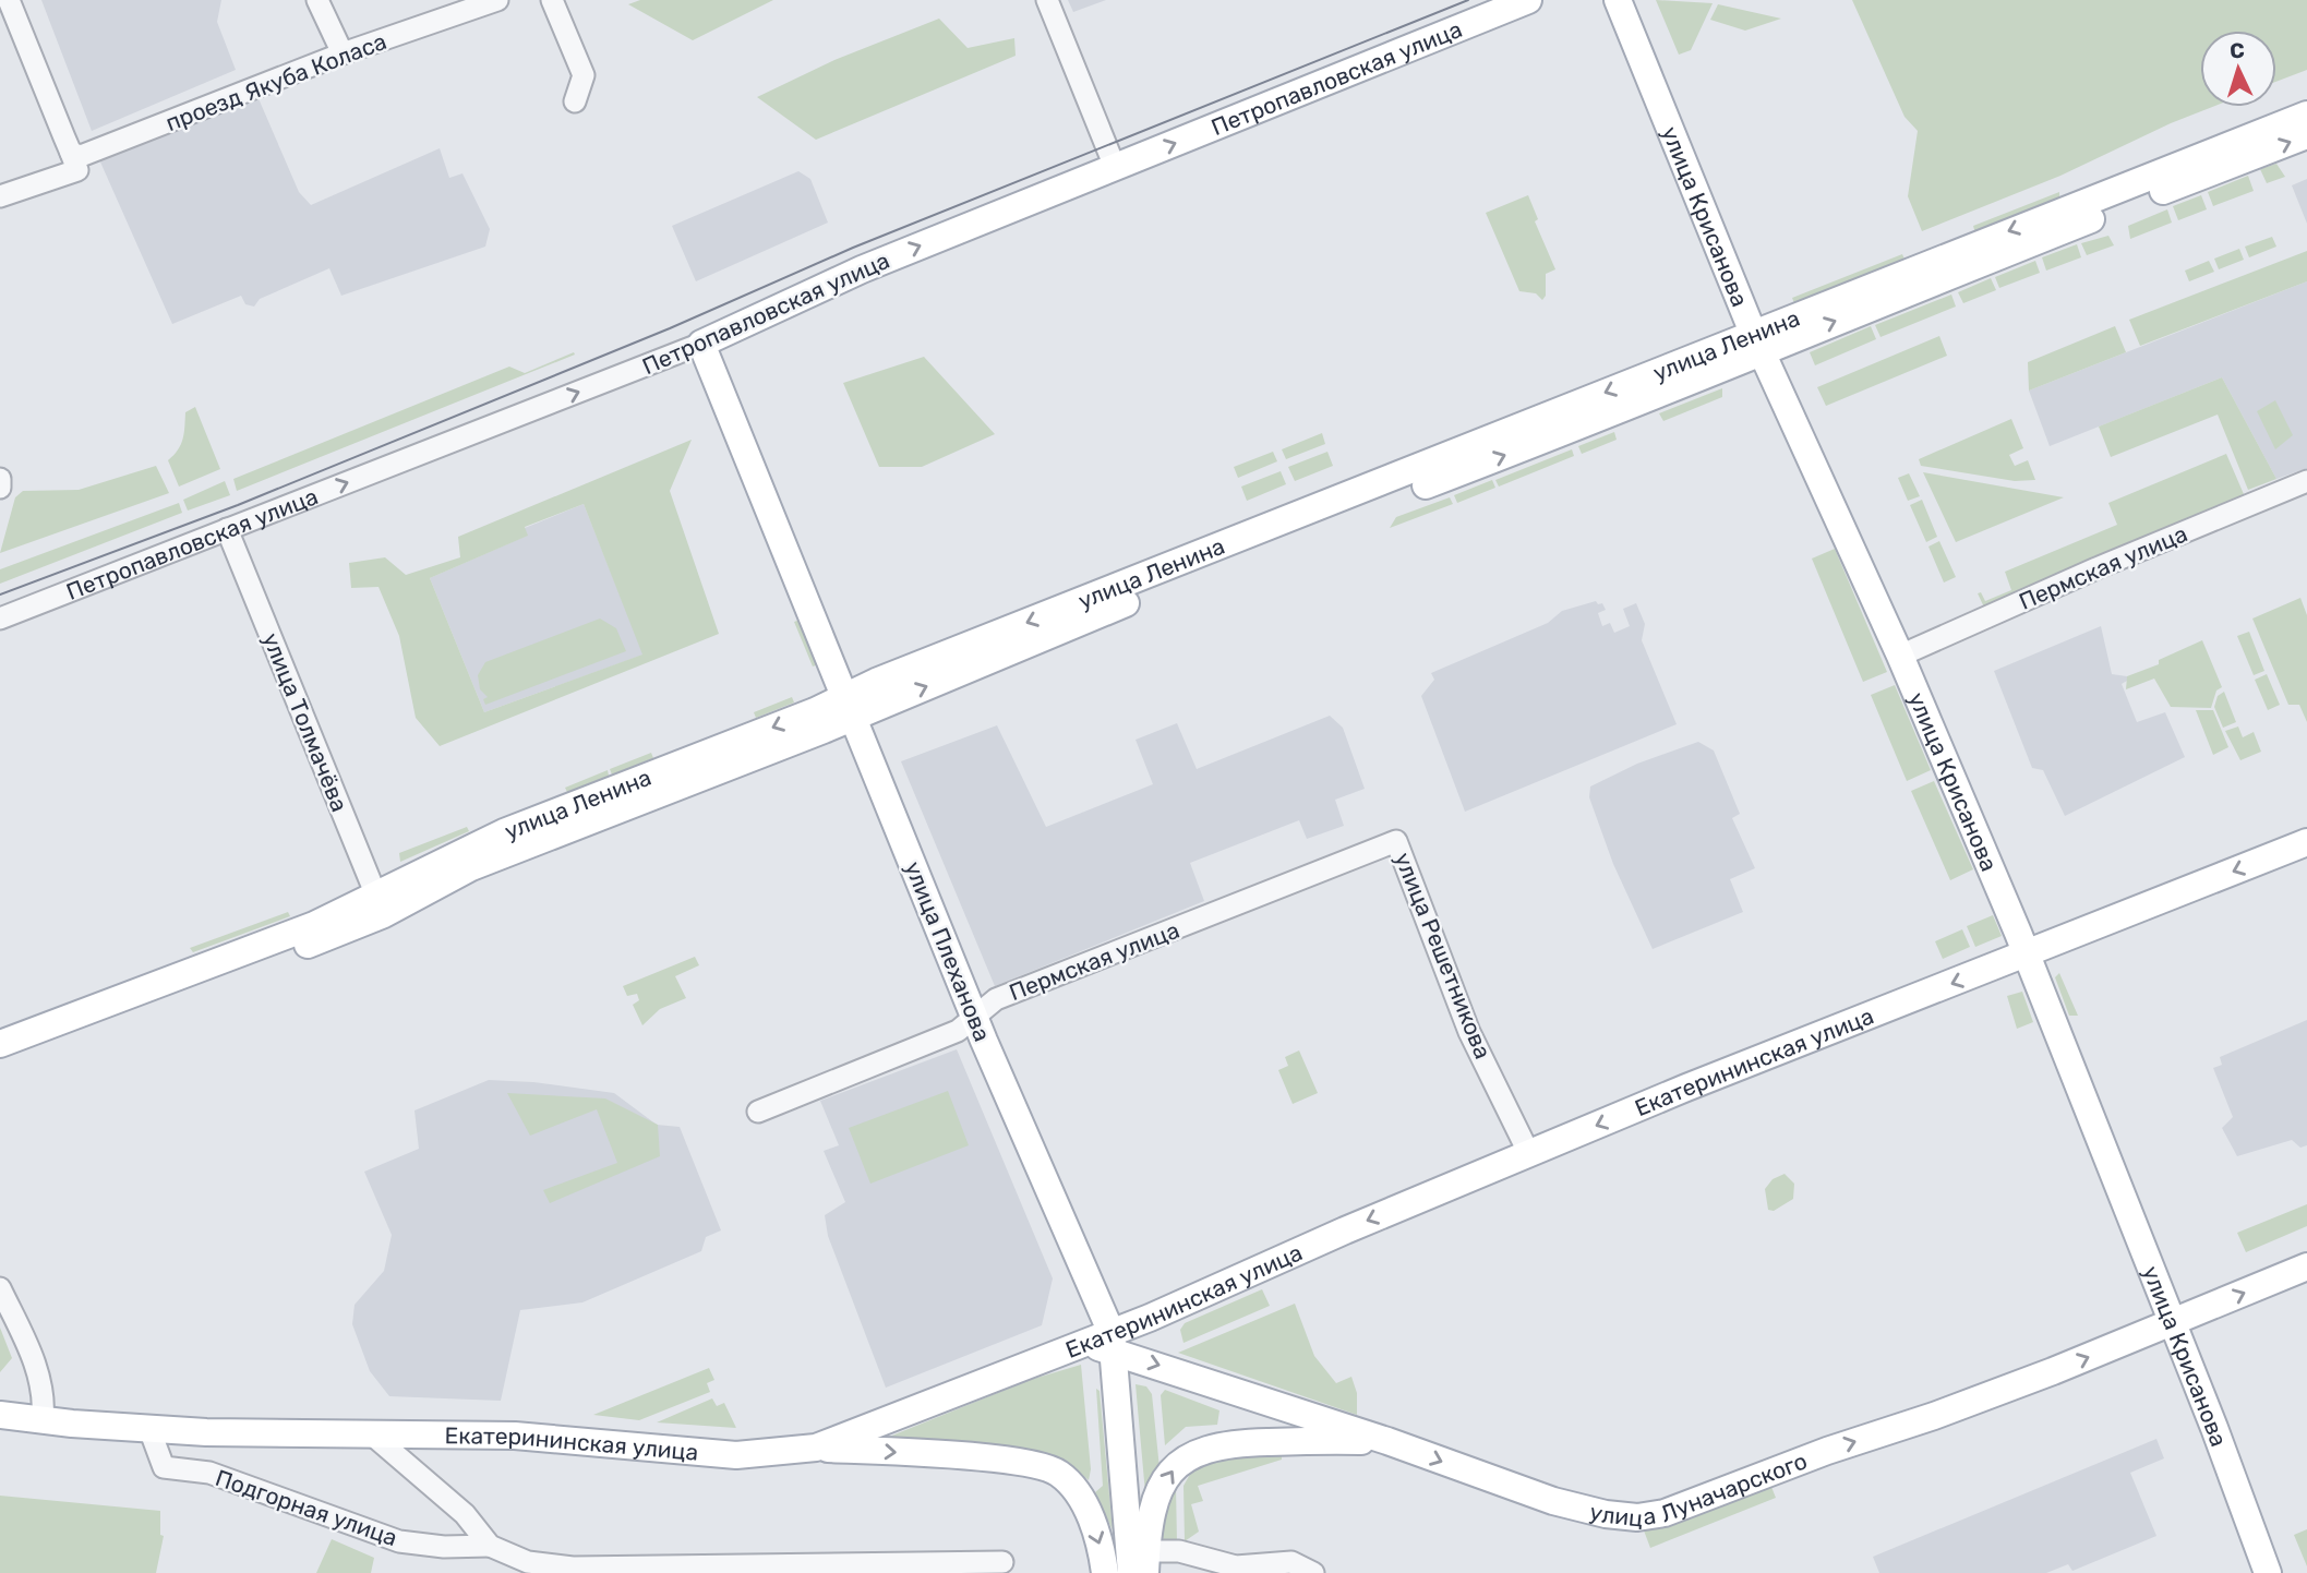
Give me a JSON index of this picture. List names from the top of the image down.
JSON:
{
  "streets": {
    "main road": [
      "Петропавловская улица",
      "улица Крисанова",
      "улица Ленина",
      "улица Плеханова",
      "Екатерининская улица",
      "улица Луначарского"
    ],
    "street": [
      "проезд Якуба Коласа",
      "Пермская улица",
      "улица Толмачёва",
      "улица Решетникова",
      "Подгорная улица"
    ]
  },
  "crossings": [
    ["Петропавловская улица", "улица Толмачёва"],
    ["Петропавловская улица", "улица Плеханова"],
    ["улица Крисанова", "улица Ленина"],
    ["улица Крисанова", "Пермская улица"],
    ["улица Крисанова", "Екатерининская улица"],
    ["улица Крисанова", "улица Луначарского"],
    ["улица Ленина", "улица Толмачёва"],
    ["улица Ленина", "улица Плеханова"],
    ["Пермская улица", "улица Плеханова"],
    ["Пермская улица", "улица Решетникова"],
    ["улица Плеханова", "Екатерининская улица"],
    ["улица Плеханова", "улица Луначарского"],
    ["улица Решетникова", "Екатерининская улица"],
    ["Екатерининская улица", "улица Луначарского"],
    ["Екатерининская улица", "Подгорная улица"]
  ],
  "one_way": ["Петропавловская улица", "Екатерининская улица", "улица Луначарского"],
  "north": "top"
}
